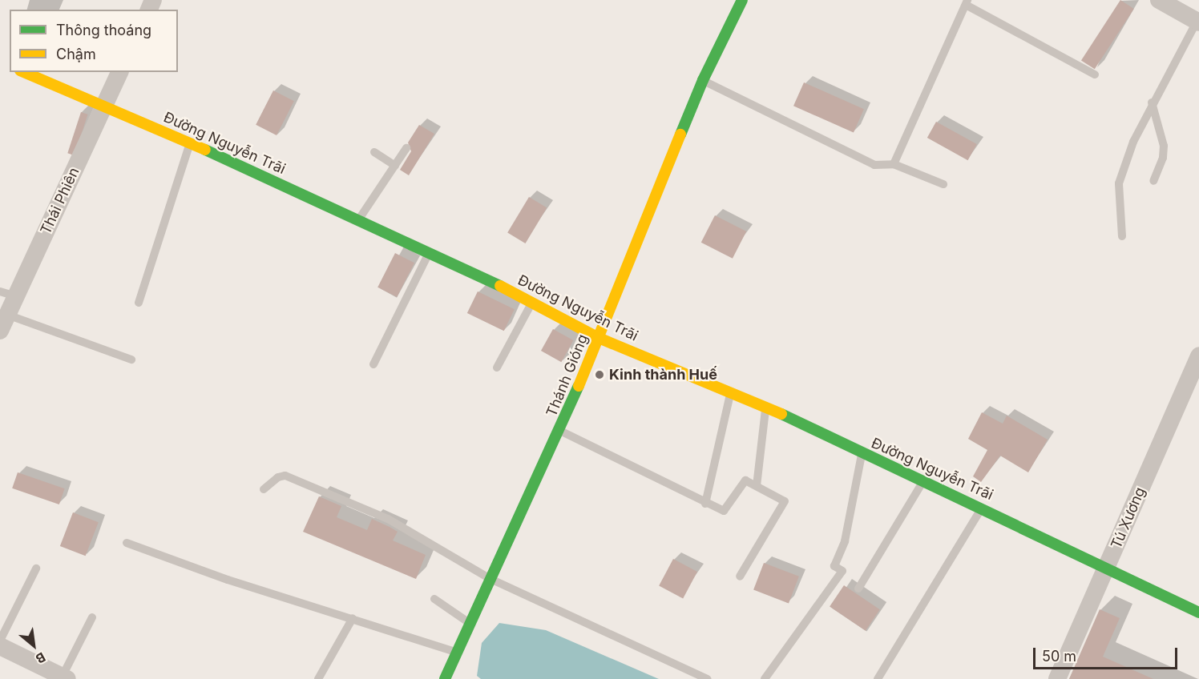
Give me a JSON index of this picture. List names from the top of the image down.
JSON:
{
  "streets": {
    "main road": ["Đường Nguyễn Trãi", "Thánh Gióng"],
    "street": ["Thái Phiên", "Tú Xương"]
  },
  "crossings": [
    ["Đường Nguyễn Trãi", "Thái Phiên"],
    ["Đường Nguyễn Trãi", "Thánh Gióng"],
    ["Đường Nguyễn Trãi", "Tú Xương"]
  ],
  "places": ["Kinh thành Huế"],
  "legend": ["Thông thoáng", "Chậm"],
  "scale_bar": "50 m",
  "north": "bottom right"
}
